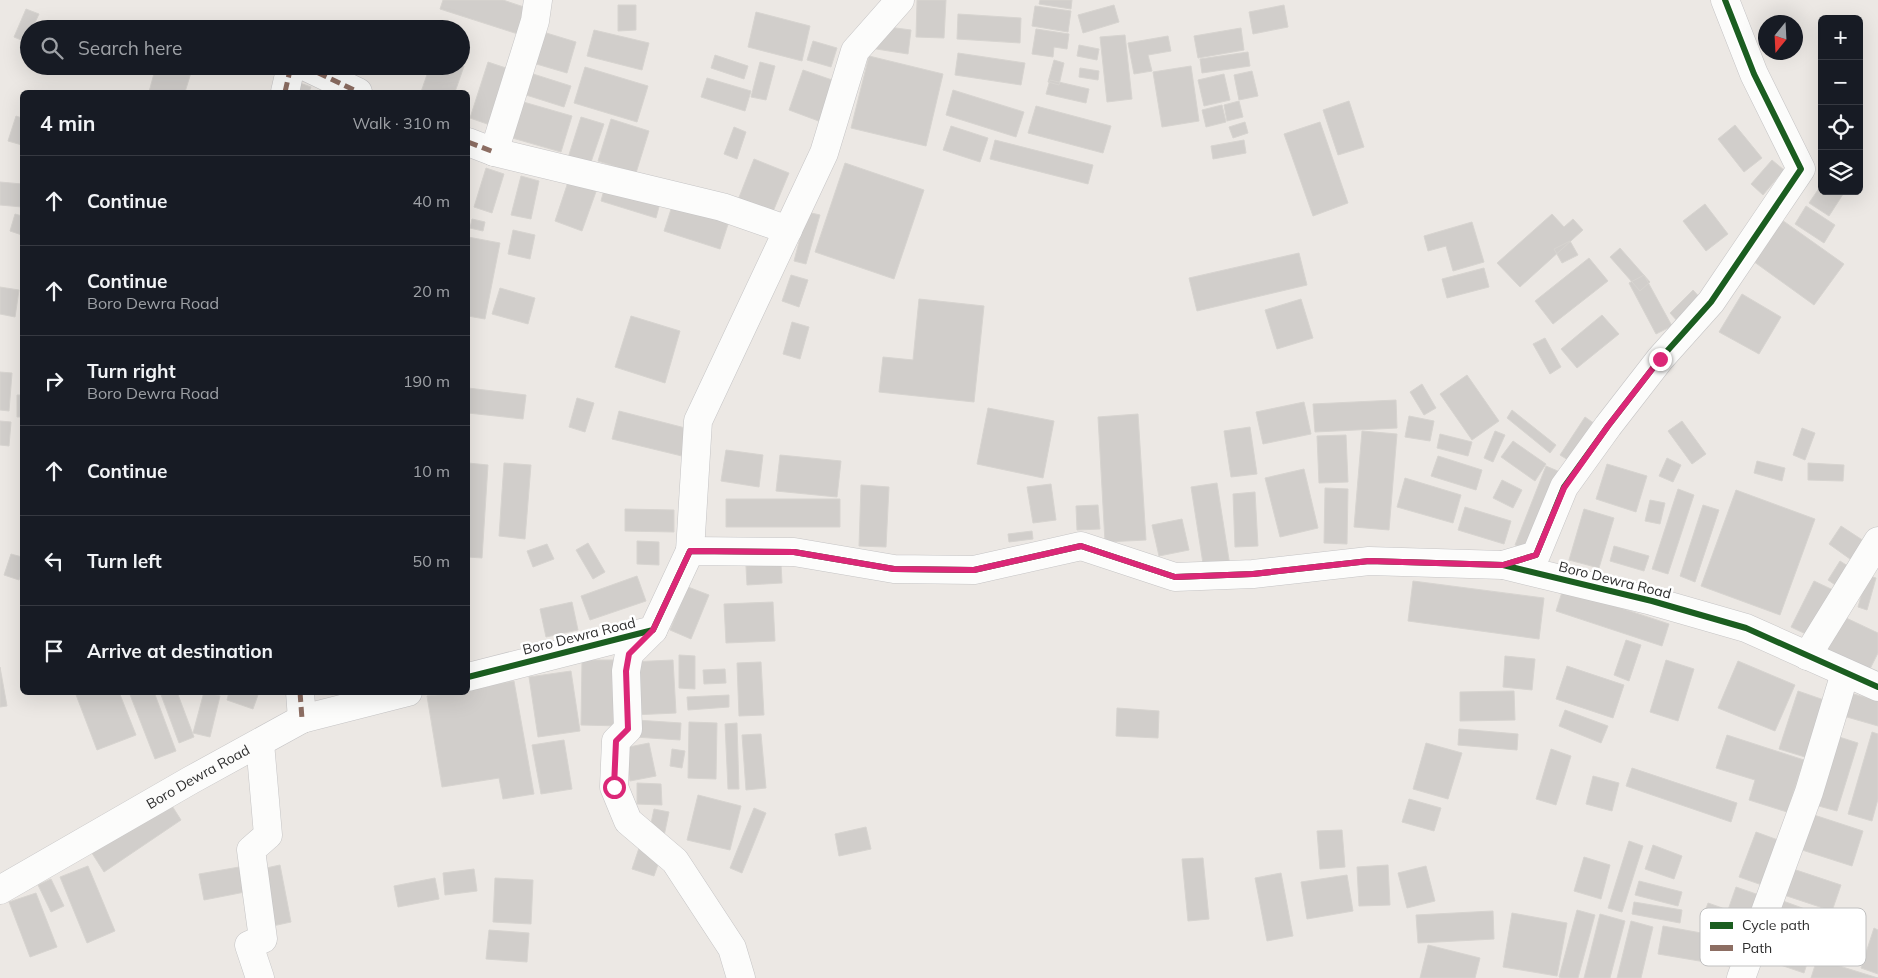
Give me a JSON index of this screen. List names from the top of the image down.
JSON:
{
  "streets": {
    "street": ["Boro Dewra Road"]
  },
  "legend": ["Cycle path", "Path"],
  "north": "bottom",
  "page": {
    "map_buttons": ["+", "−"],
    "search": "Search here",
    "heading": ["4 min", "Walk · 310 m"],
    "list": [
      ["Continue", "40 m"],
      ["Continue", "Boro Dewra Road", "20 m"],
      ["Turn right", "Boro Dewra Road", "190 m"],
      ["Continue", "10 m"],
      ["Turn left", "50 m"],
      "Arrive at destination"
    ]
  }
}
